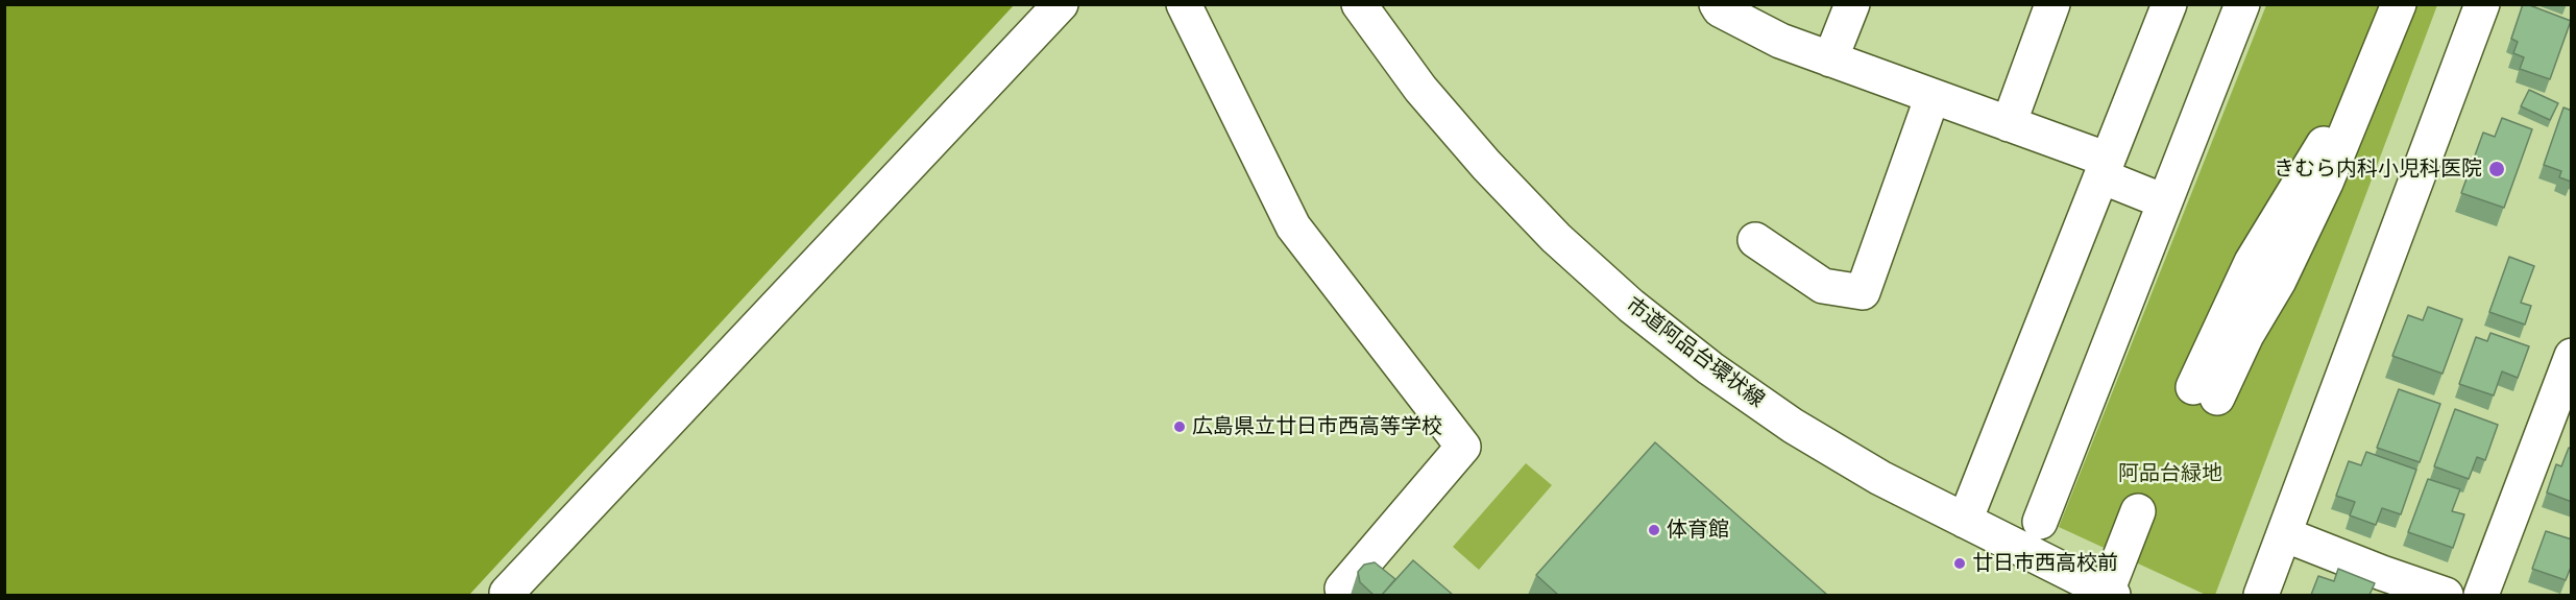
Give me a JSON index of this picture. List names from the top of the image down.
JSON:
{
  "streets": {
    "street": ["市道阿品台環状線"]
  },
  "parks": ["阿品台緑地"],
  "places": [
    "きむら内科小児科医院",
    "広島県立廿日市西高等学校",
    "体育館",
    "廿日市西高校前"
  ]
}
